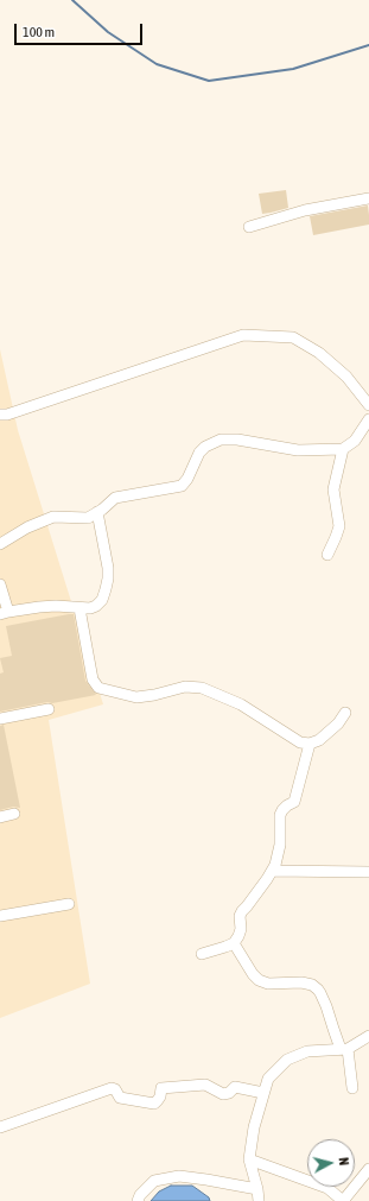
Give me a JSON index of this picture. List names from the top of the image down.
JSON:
{
  "scale_bar": "100 m",
  "north": "right"
}
